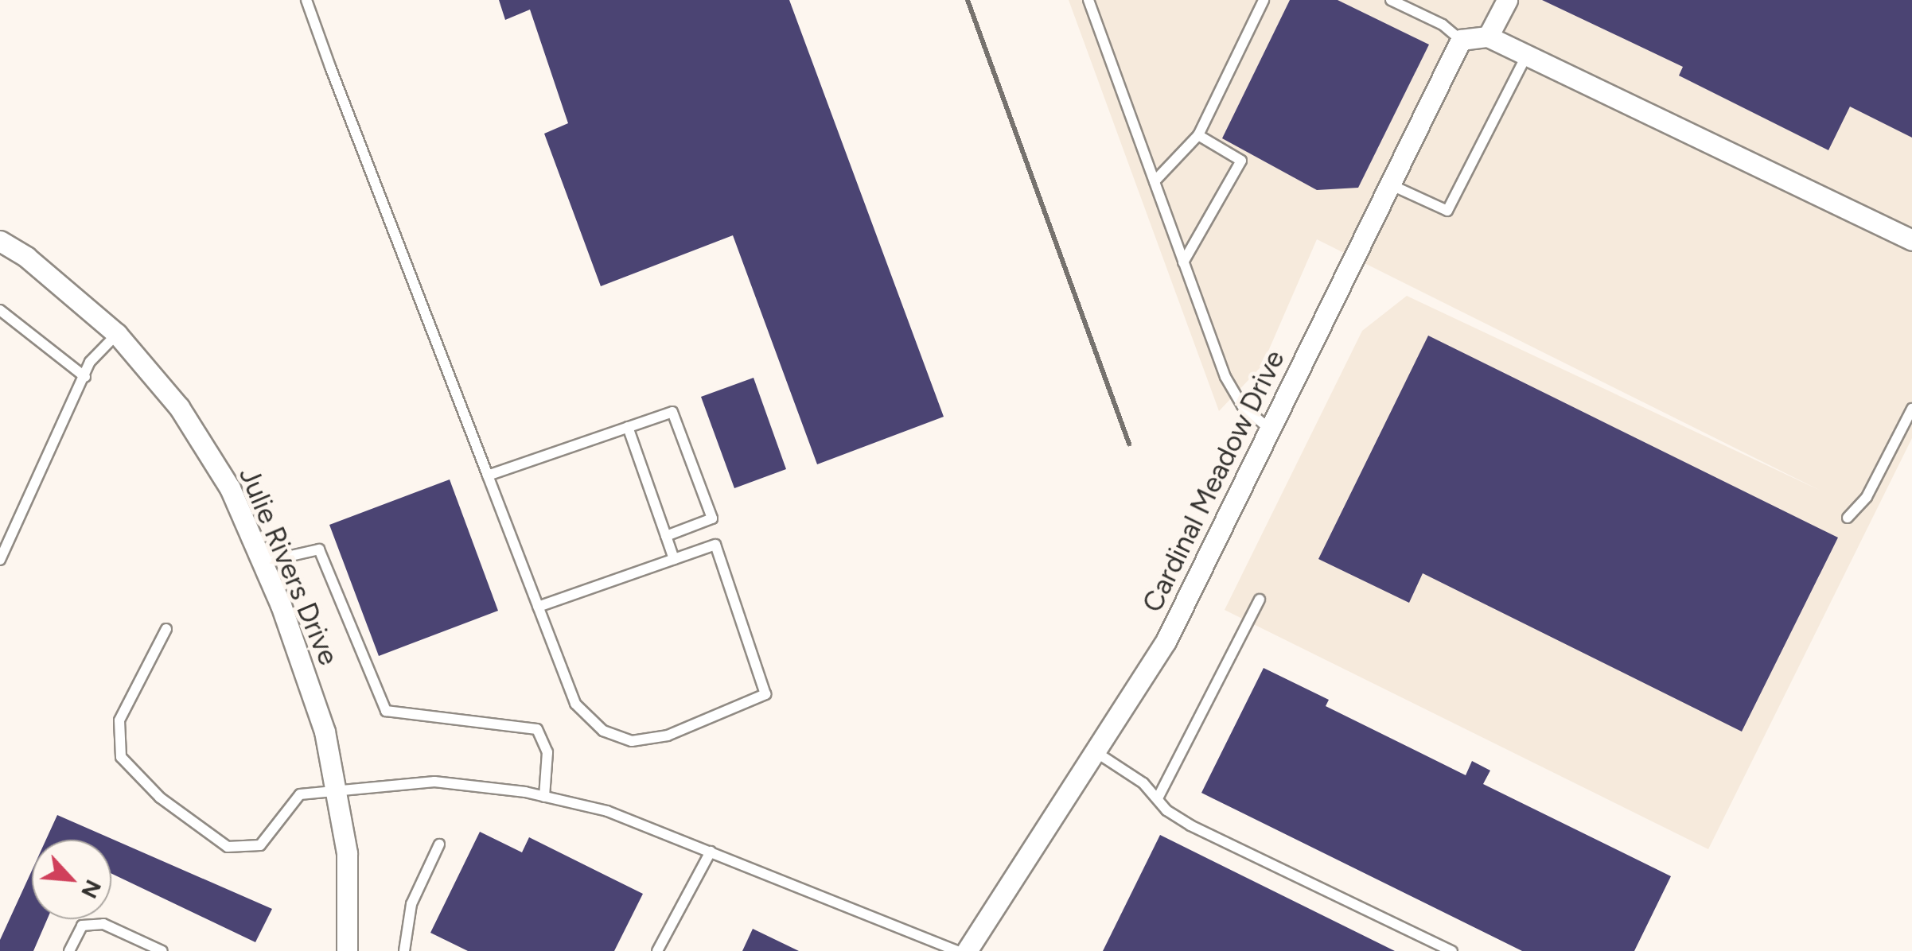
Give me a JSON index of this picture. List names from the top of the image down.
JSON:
{
  "streets": {
    "street": ["Cardinal Meadow Drive", "Julie Rivers Drive"]
  },
  "north": "bottom right"
}
